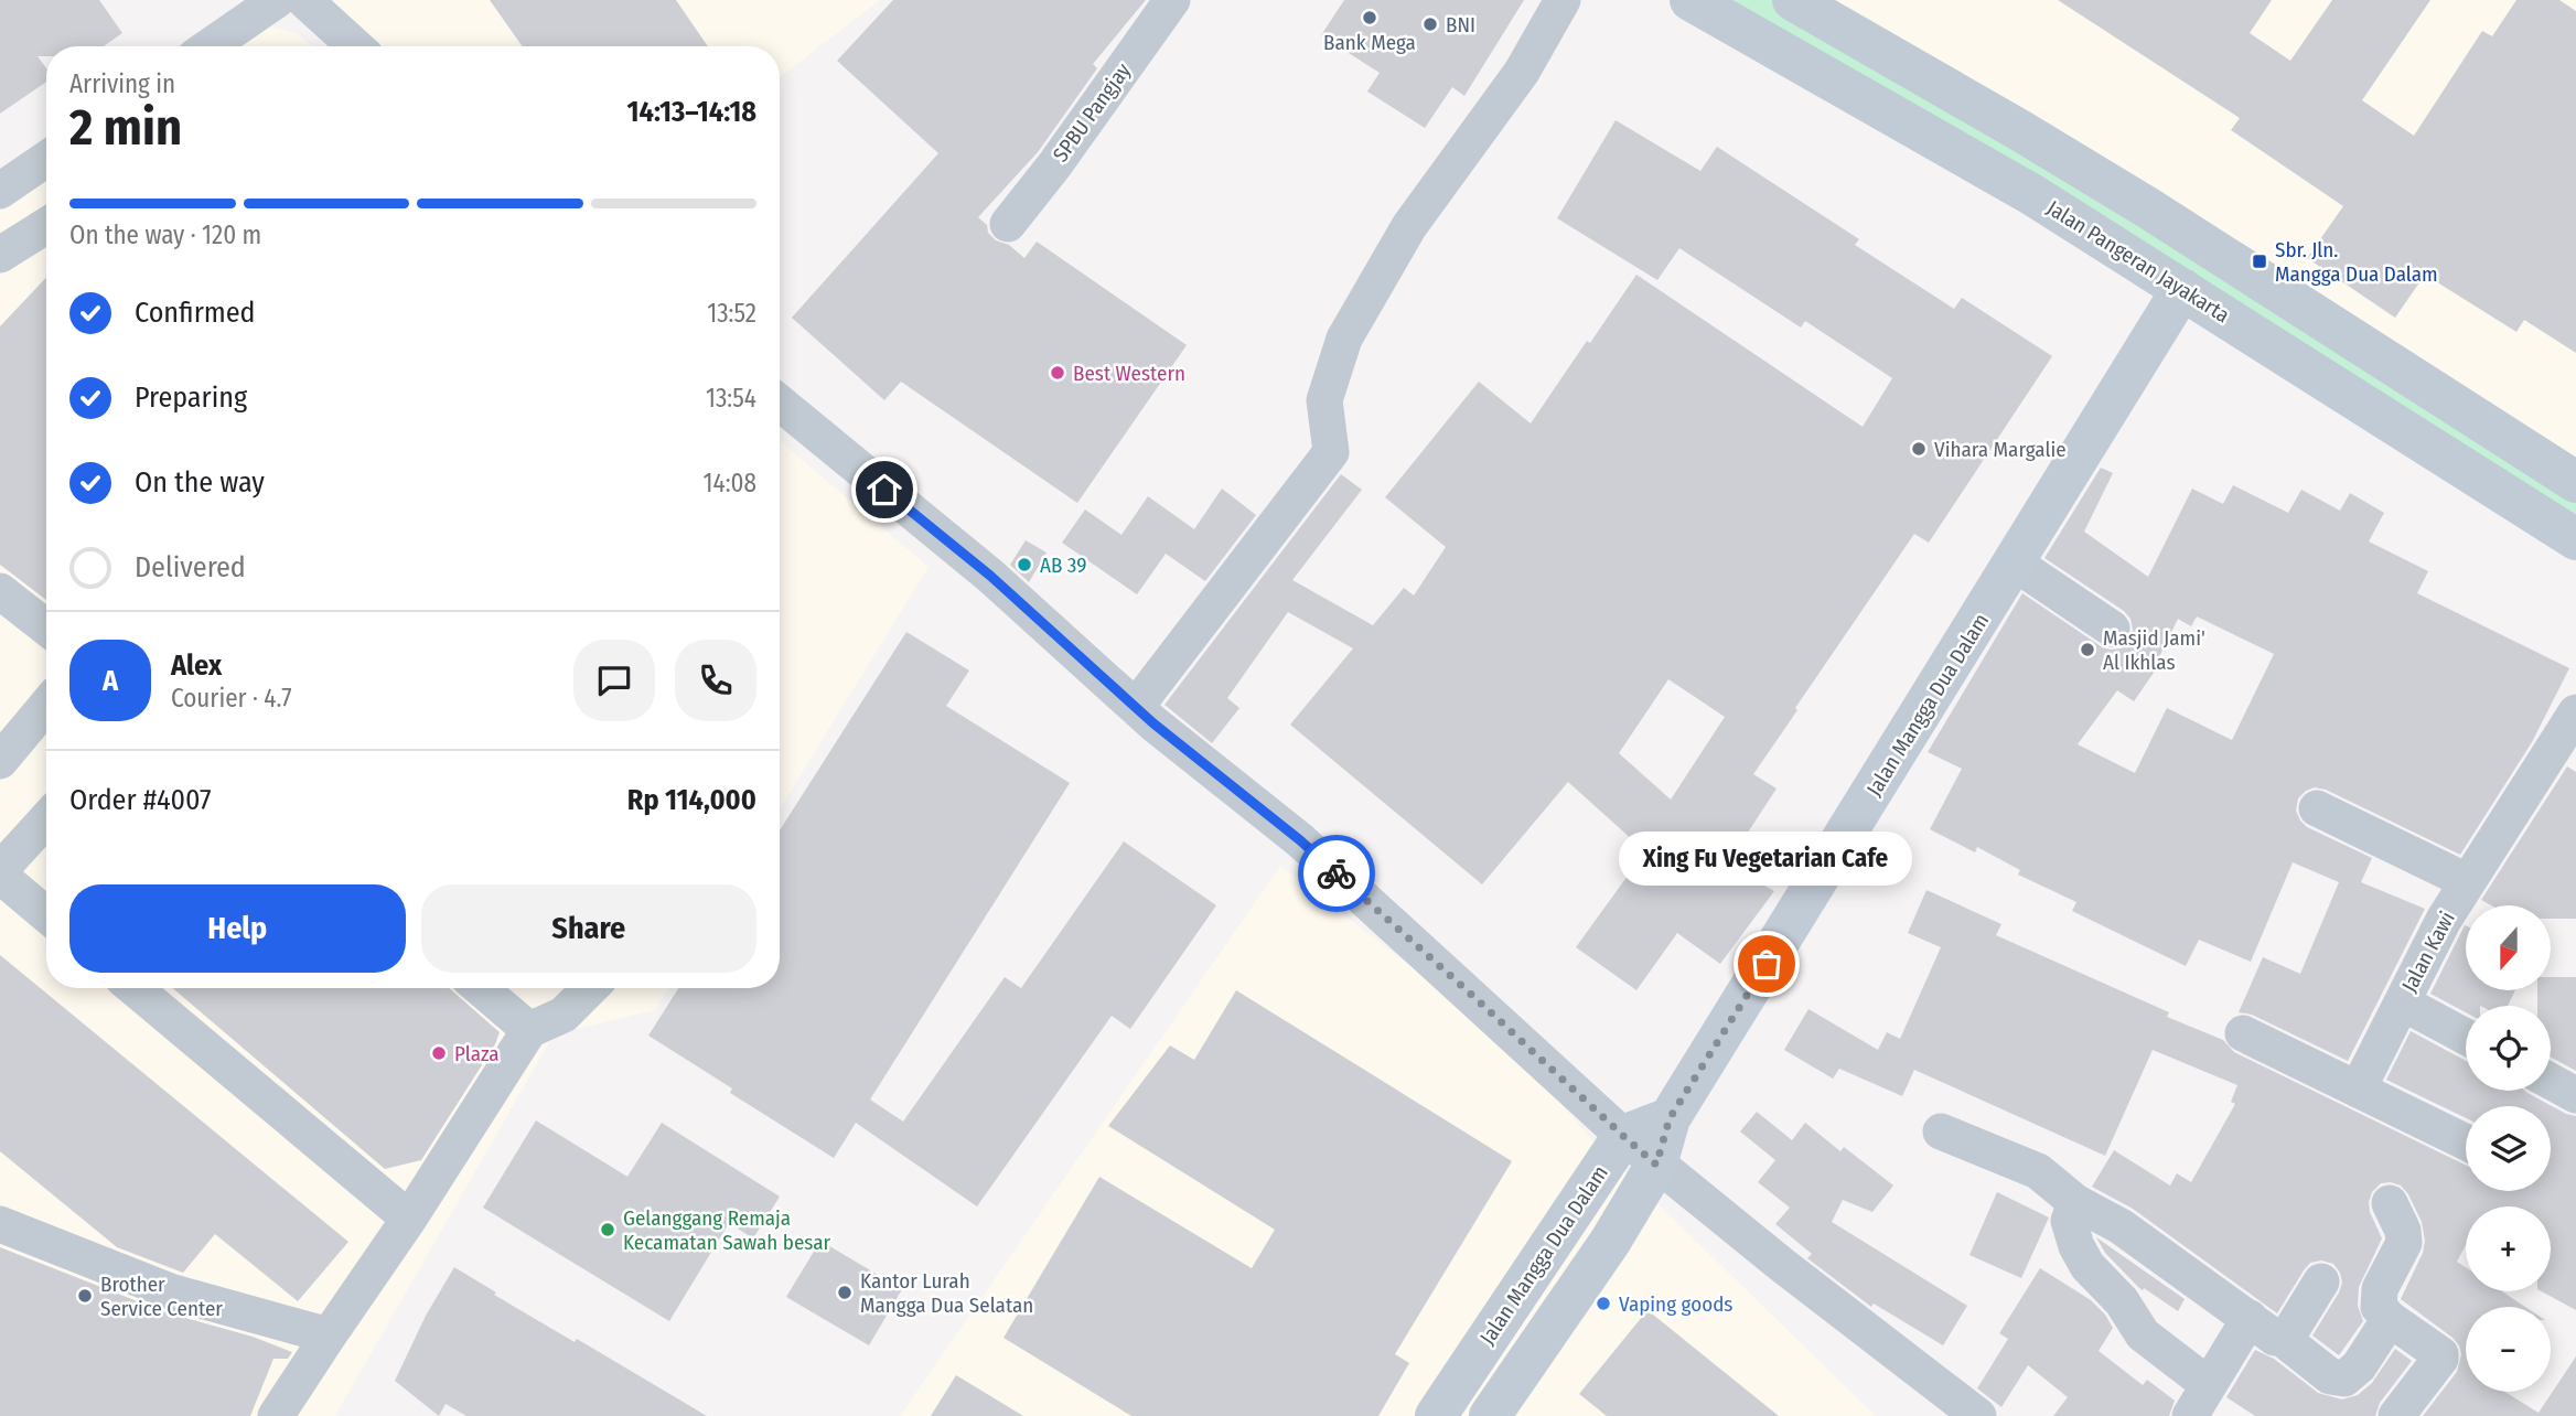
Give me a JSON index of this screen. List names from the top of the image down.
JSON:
{
  "streets": {
    "main road": ["Jalan Pangeran Jayakarta", "Jalan Mangga Dua Dalam"],
    "street": ["SPBU Pangjay", "Jalan Kawi"]
  },
  "crossings": [
    ["Jalan Pangeran Jayakarta", "Jalan Mangga Dua Dalam"]
  ],
  "places": {
    "other": [
      "Bank Mega",
      "BNI",
      "Best Western",
      "Vihara Margalie",
      "AB 39",
      "Masjid Jami' Al Ikhlas",
      "Xing Fu Vegetarian Cafe",
      "Plaza",
      "Gelanggang Remaja Kecamatan Sawah besar",
      "Kantor Lurah Mangga Dua Selatan",
      "Brother Service Center",
      "Vaping goods"
    ],
    "transit": ["Sbr. Jln. Mangga Dua Dalam"]
  },
  "north": "bottom",
  "page": {
    "heading": ["2 min", "Arriving in", "14:13–14:18"],
    "panel": [
      "Alex",
      "Courier · 4.7",
      "Order #4007",
      "Rp 114,000"
    ],
    "bar": "On the way · 120 m",
    "list": [
      ["Confirmed", "13:52"],
      ["Preparing", "13:54"],
      ["On the way", "14:08"],
      "Delivered"
    ],
    "round": "A",
    "bubble": "Xing Fu Vegetarian Cafe",
    "buttons": ["Help", "Share"],
    "map_buttons": ["+", "−"]
  }
}
